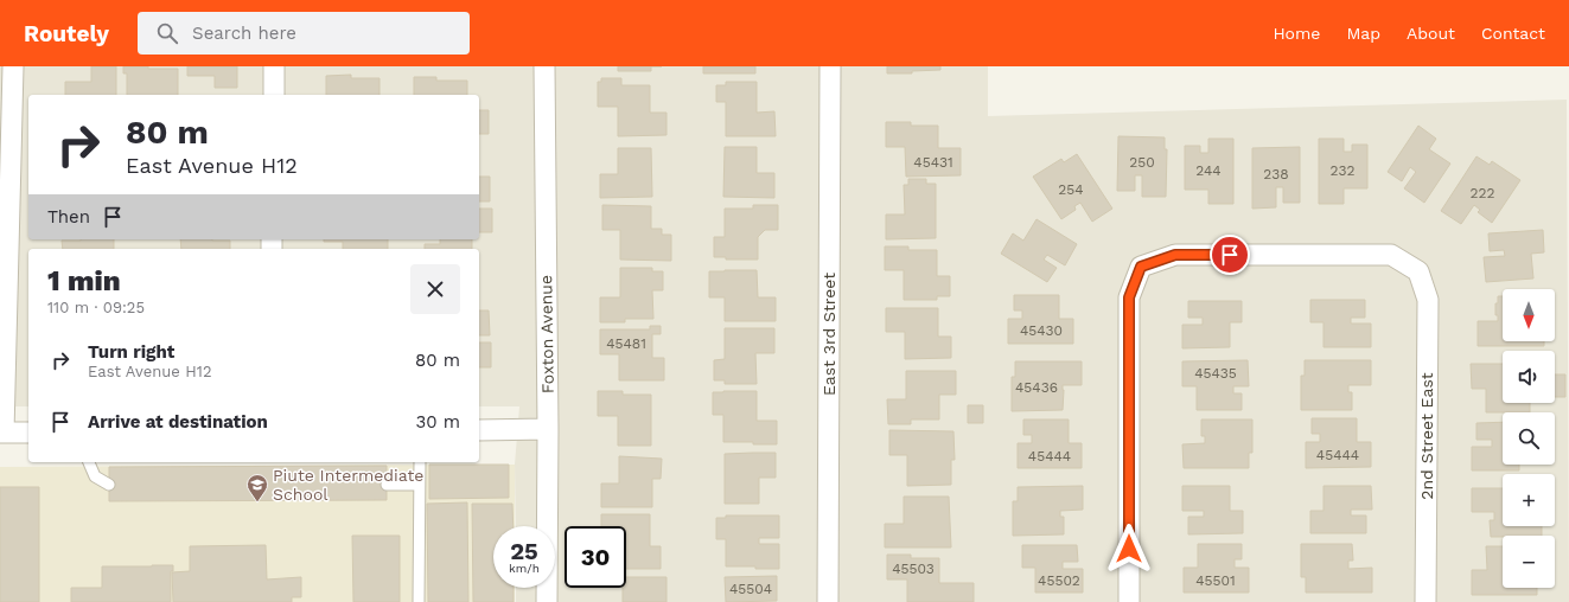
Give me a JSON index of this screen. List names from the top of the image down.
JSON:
{
  "streets": {
    "street": ["Foxton Avenue", "East 3rd Street", "2nd Street East"]
  },
  "places": {
    "school or university": ["Piute Intermediate School"]
  },
  "house_numbers": [
    "45431",
    "250",
    "244",
    "232",
    "238",
    "254",
    "222",
    "45430",
    "45481",
    "45435",
    "45436",
    "45444",
    "45444",
    "45503",
    "45502",
    "45501",
    "45504"
  ],
  "north": "bottom",
  "page": {
    "header": "Routely",
    "search": "Search here",
    "nav": [
      "Home",
      "Map",
      "About",
      "Contact"
    ],
    "turn": ["80 m", "East Avenue H12"],
    "then": "Then",
    "heading": ["1 min", "110 m · 09:25"],
    "map_buttons": ["+", "−"],
    "list": [
      {
        "name": "Turn right",
        "note": "East Avenue H12",
        "value": "80 m"
      },
      {
        "name": "Arrive at destination",
        "value": "30 m"
      }
    ],
    "speed": "25 km/h",
    "limit": "30"
  }
}
